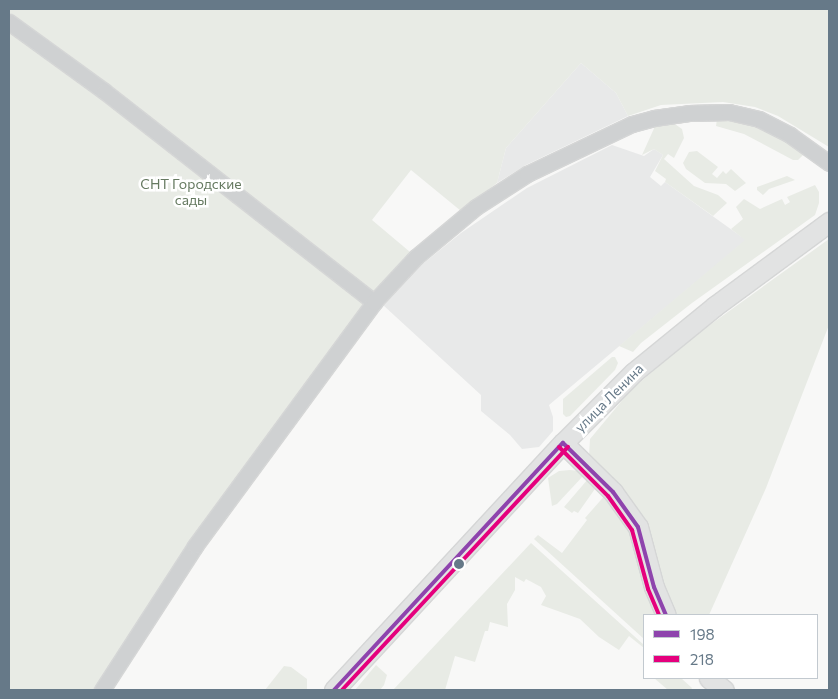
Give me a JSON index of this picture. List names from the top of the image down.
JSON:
{
  "streets": {
    "main road": ["улица Ленина"]
  },
  "parks": ["СНТ Городские сады"],
  "lines": ["transit line 198", "transit line 218"],
  "legend": ["198", "218"]
}
